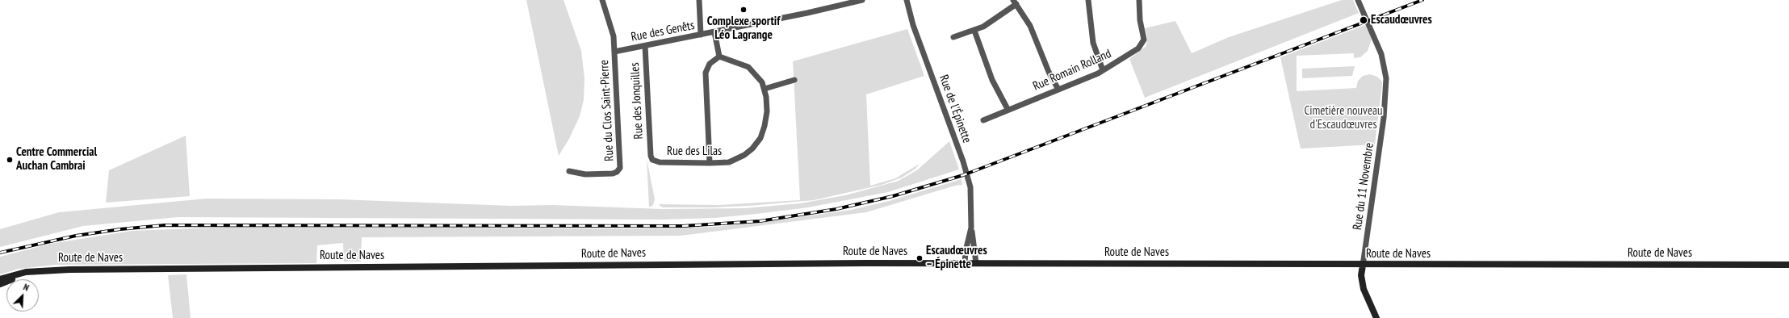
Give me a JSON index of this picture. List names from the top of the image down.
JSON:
{
  "streets": {
    "main road": ["Route de Naves"],
    "street": [
      "Rue des Genêts",
      "Rue Romain Rolland",
      "Rue des Jonquilles",
      "Rue de l'Épinette",
      "Rue du Clos Saint-Pierre",
      "Rue des Lilas",
      "Rue du 11 Novembre"
    ]
  },
  "crossings": [
    ["Rue des Genêts", "Rue des Jonquilles"],
    ["Rue des Genêts", "Rue du Clos Saint-Pierre"],
    ["Rue des Jonquilles", "Rue des Lilas"],
    ["Rue de l'Épinette", "Route de Naves"],
    ["Rue du 11 Novembre", "Route de Naves"]
  ],
  "parks": ["Cimetière nouveau d'Escaudœuvres"],
  "places": [
    "Complexe sportif Léo Lagrange",
    "Escaudœuvres",
    "Centre Commercial Auchan Cambrai",
    "Escaudœuvres – Épinette"
  ],
  "north": "top right"
}
